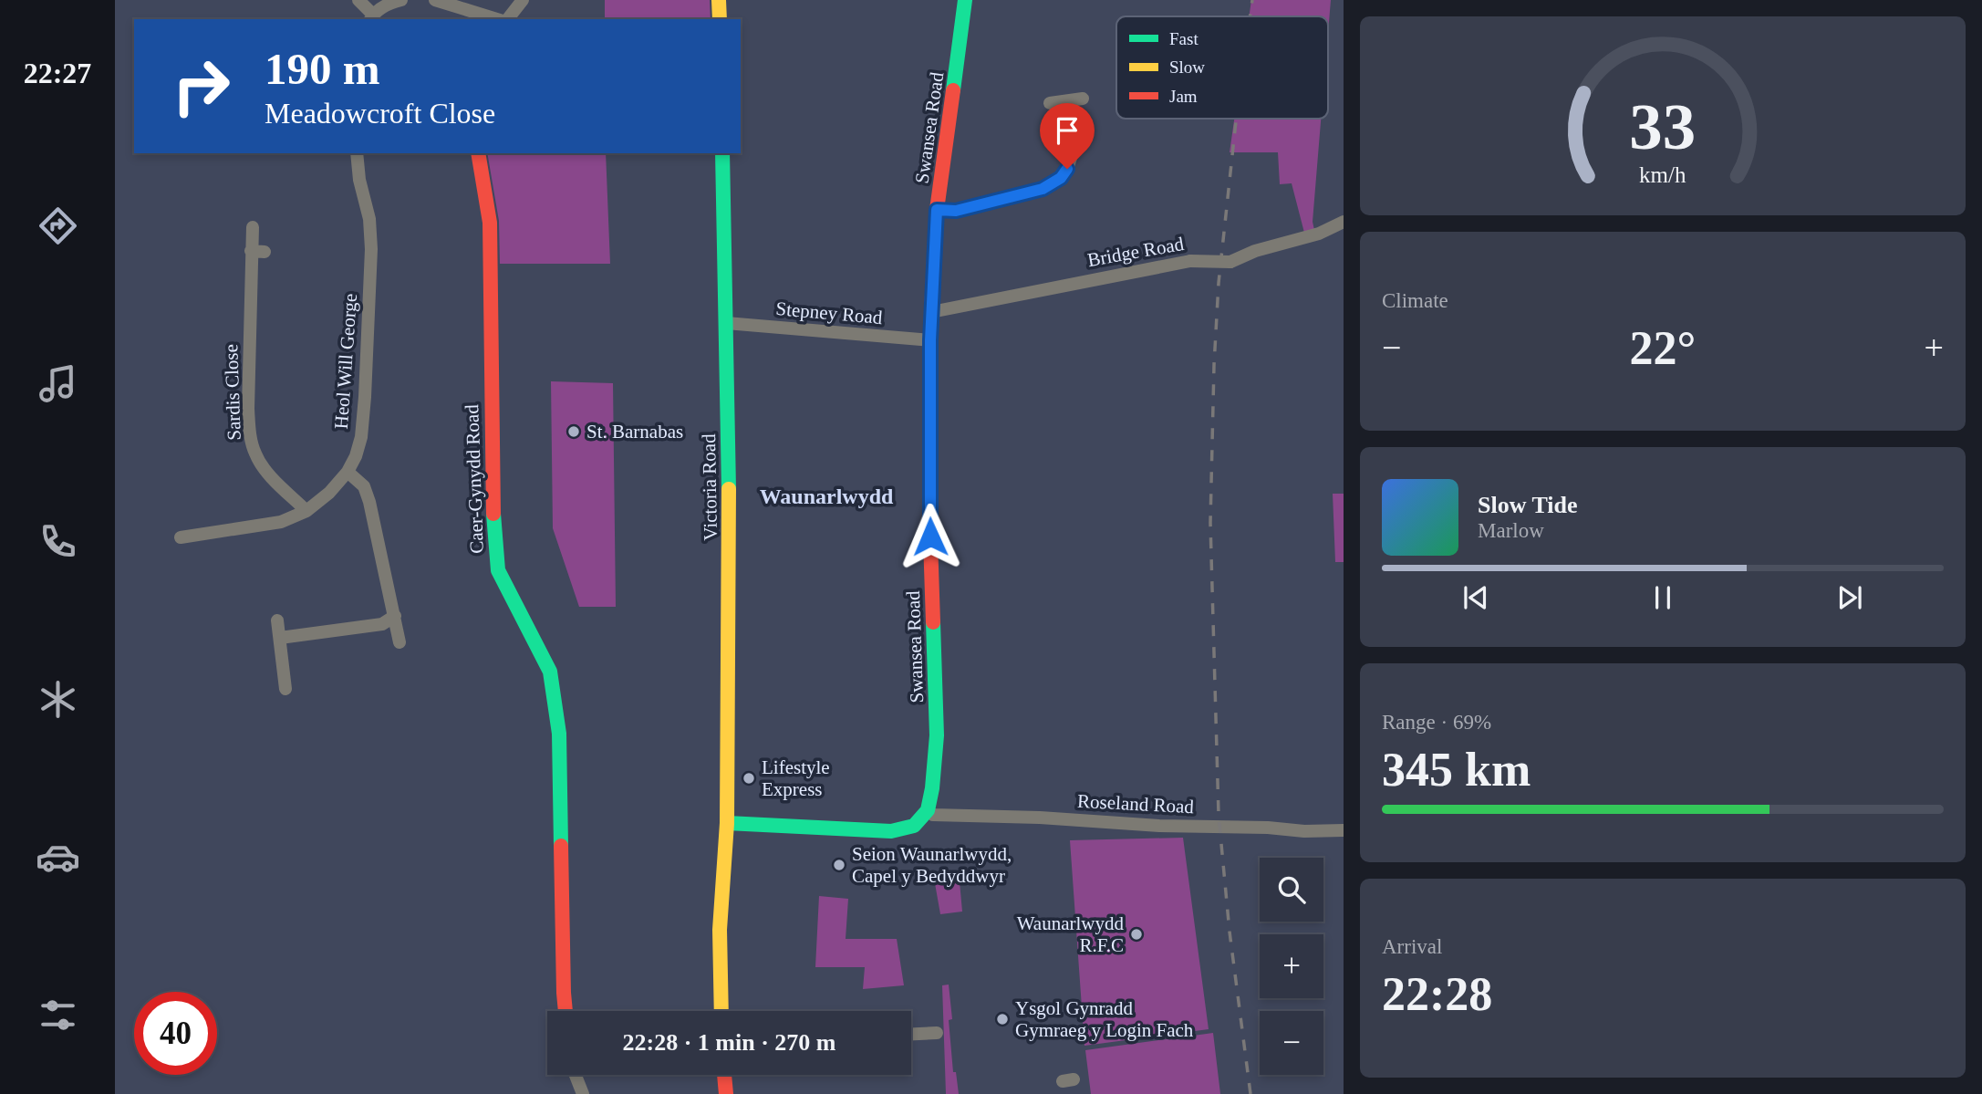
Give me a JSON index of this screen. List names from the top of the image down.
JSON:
{
  "streets": {
    "street": [
      "Swansea Road",
      "Bridge Road",
      "Stepney Road",
      "Heol Will George",
      "Sardis Close",
      "Caer-Gynydd Road",
      "Victoria Road",
      "Roseland Road"
    ]
  },
  "crossings": [
    ["Swansea Road", "Bridge Road"],
    ["Swansea Road", "Stepney Road"],
    ["Swansea Road", "Roseland Road"],
    ["Stepney Road", "Victoria Road"],
    ["Heol Will George", "Sardis Close"]
  ],
  "districts": ["Waunarlwydd"],
  "places": [
    "St. Barnabas",
    "Lifestyle Express",
    "Seion Waunarlwydd, Capel y Bedyddwyr",
    "Waunarlwydd R.F.C",
    "Ysgol Gynradd Gymraeg y Login Fach"
  ],
  "legend": ["Fast", "Slow", "Jam"],
  "page": {
    "tabs": "22:27",
    "turn": ["190 m", "Meadowcroft Close"],
    "tile": [
      "Climate",
      ["Range · 69%", "345 km"],
      ["Arrival", "22:28"]
    ],
    "heat": ["−", "22°", "+"],
    "song": ["Slow Tide", "Marlow"],
    "map_buttons": ["+", "−"],
    "limit": "40",
    "trip": "22:28 · 1 min · 270 m",
    "gauge": ["33", "km/h"]
  }
}
